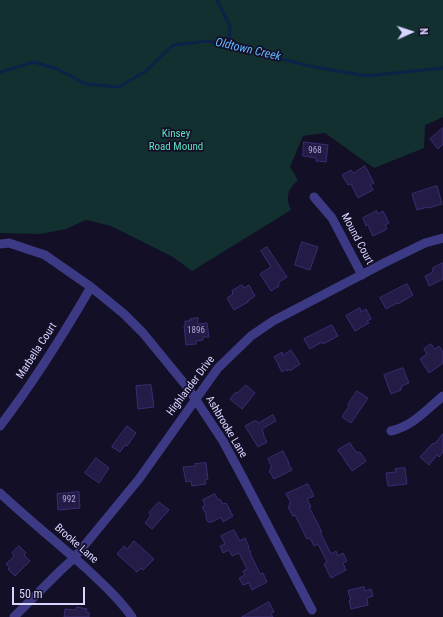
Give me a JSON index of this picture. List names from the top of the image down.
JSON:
{
  "streets": {
    "street": [
      "Mound Court",
      "Marbella Court",
      "Highlander Drive",
      "Ashbrooke Lane",
      "Brooke Lane"
    ]
  },
  "crossings": [
    ["Mound Court", "Highlander Drive"],
    ["Marbella Court", "Ashbrooke Lane"],
    ["Highlander Drive", "Ashbrooke Lane"],
    ["Highlander Drive", "Brooke Lane"]
  ],
  "water": ["Oldtown Creek"],
  "parks": ["Kinsey Road Mound"],
  "house_numbers": ["968", "1896", "992"],
  "scale_bar": "50 m",
  "north": "right"
}
